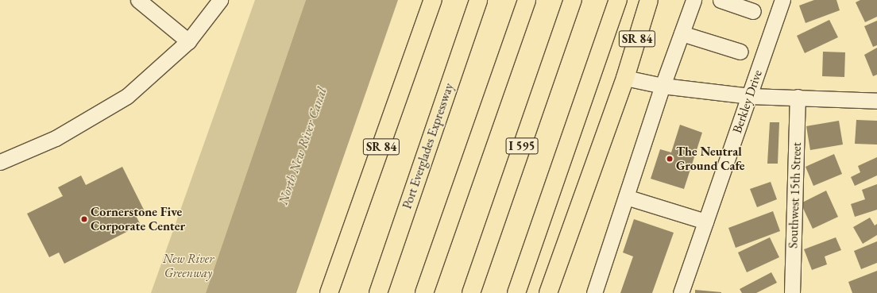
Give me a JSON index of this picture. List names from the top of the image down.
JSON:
{
  "streets": {
    "main road": ["SR 84", "Port Everglades Expressway", "I 595"],
    "street": ["Berkley Drive", "Southwest 15th Street"]
  },
  "water": ["North New River Canal"],
  "parks": ["New River Greenway"],
  "places": ["The Neutral Ground Cafe", "Cornerstone Five Corporate Center"]
}
